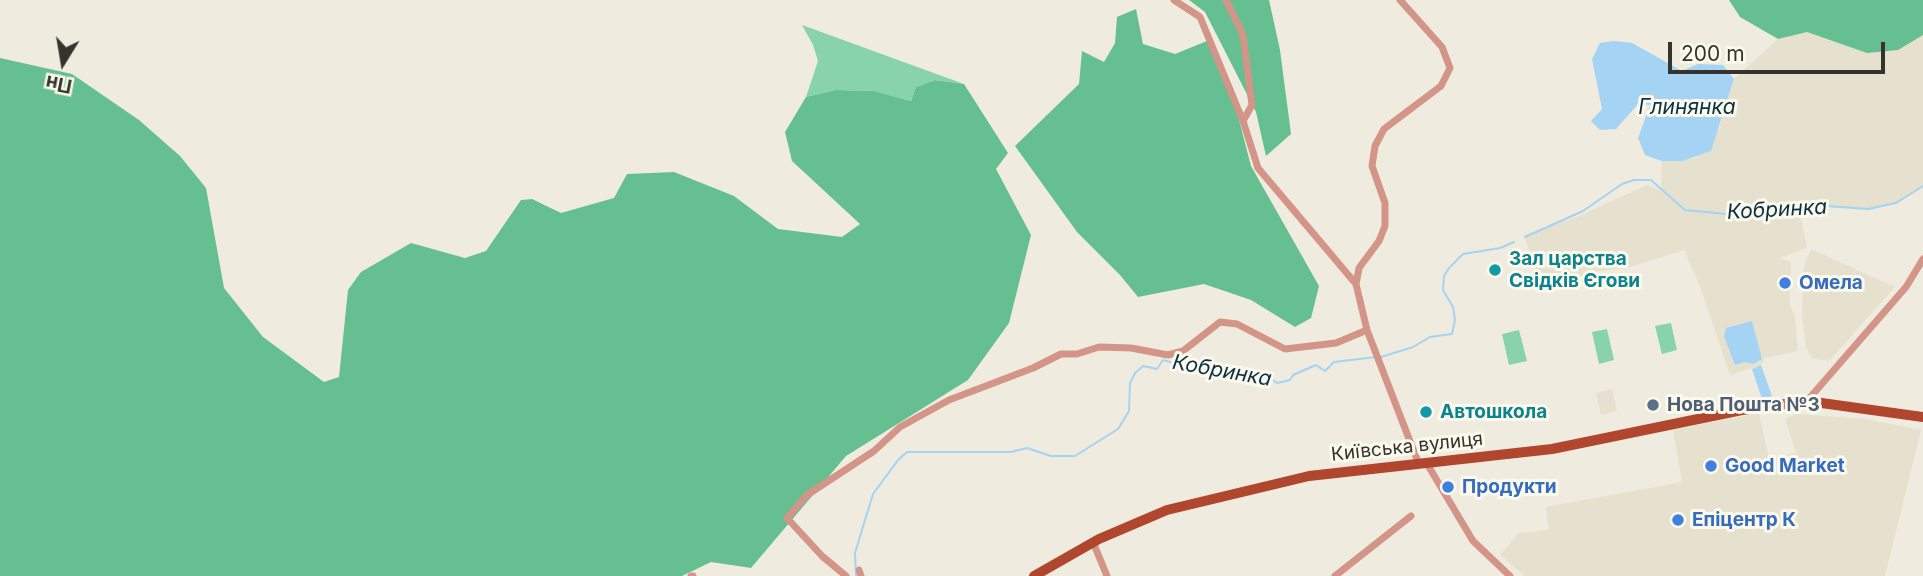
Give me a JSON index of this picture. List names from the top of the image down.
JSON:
{
  "streets": {
    "main road": ["Київська вулиця"]
  },
  "water": ["Глинянка", "Кобринка"],
  "places": [
    "Зал царства Свідків Єгови",
    "Омела",
    "Нова Пошта №3",
    "Автошкола",
    "Good Market",
    "Продукти",
    "Епіцентр К"
  ],
  "scale_bar": "200 m",
  "north": "bottom"
}
